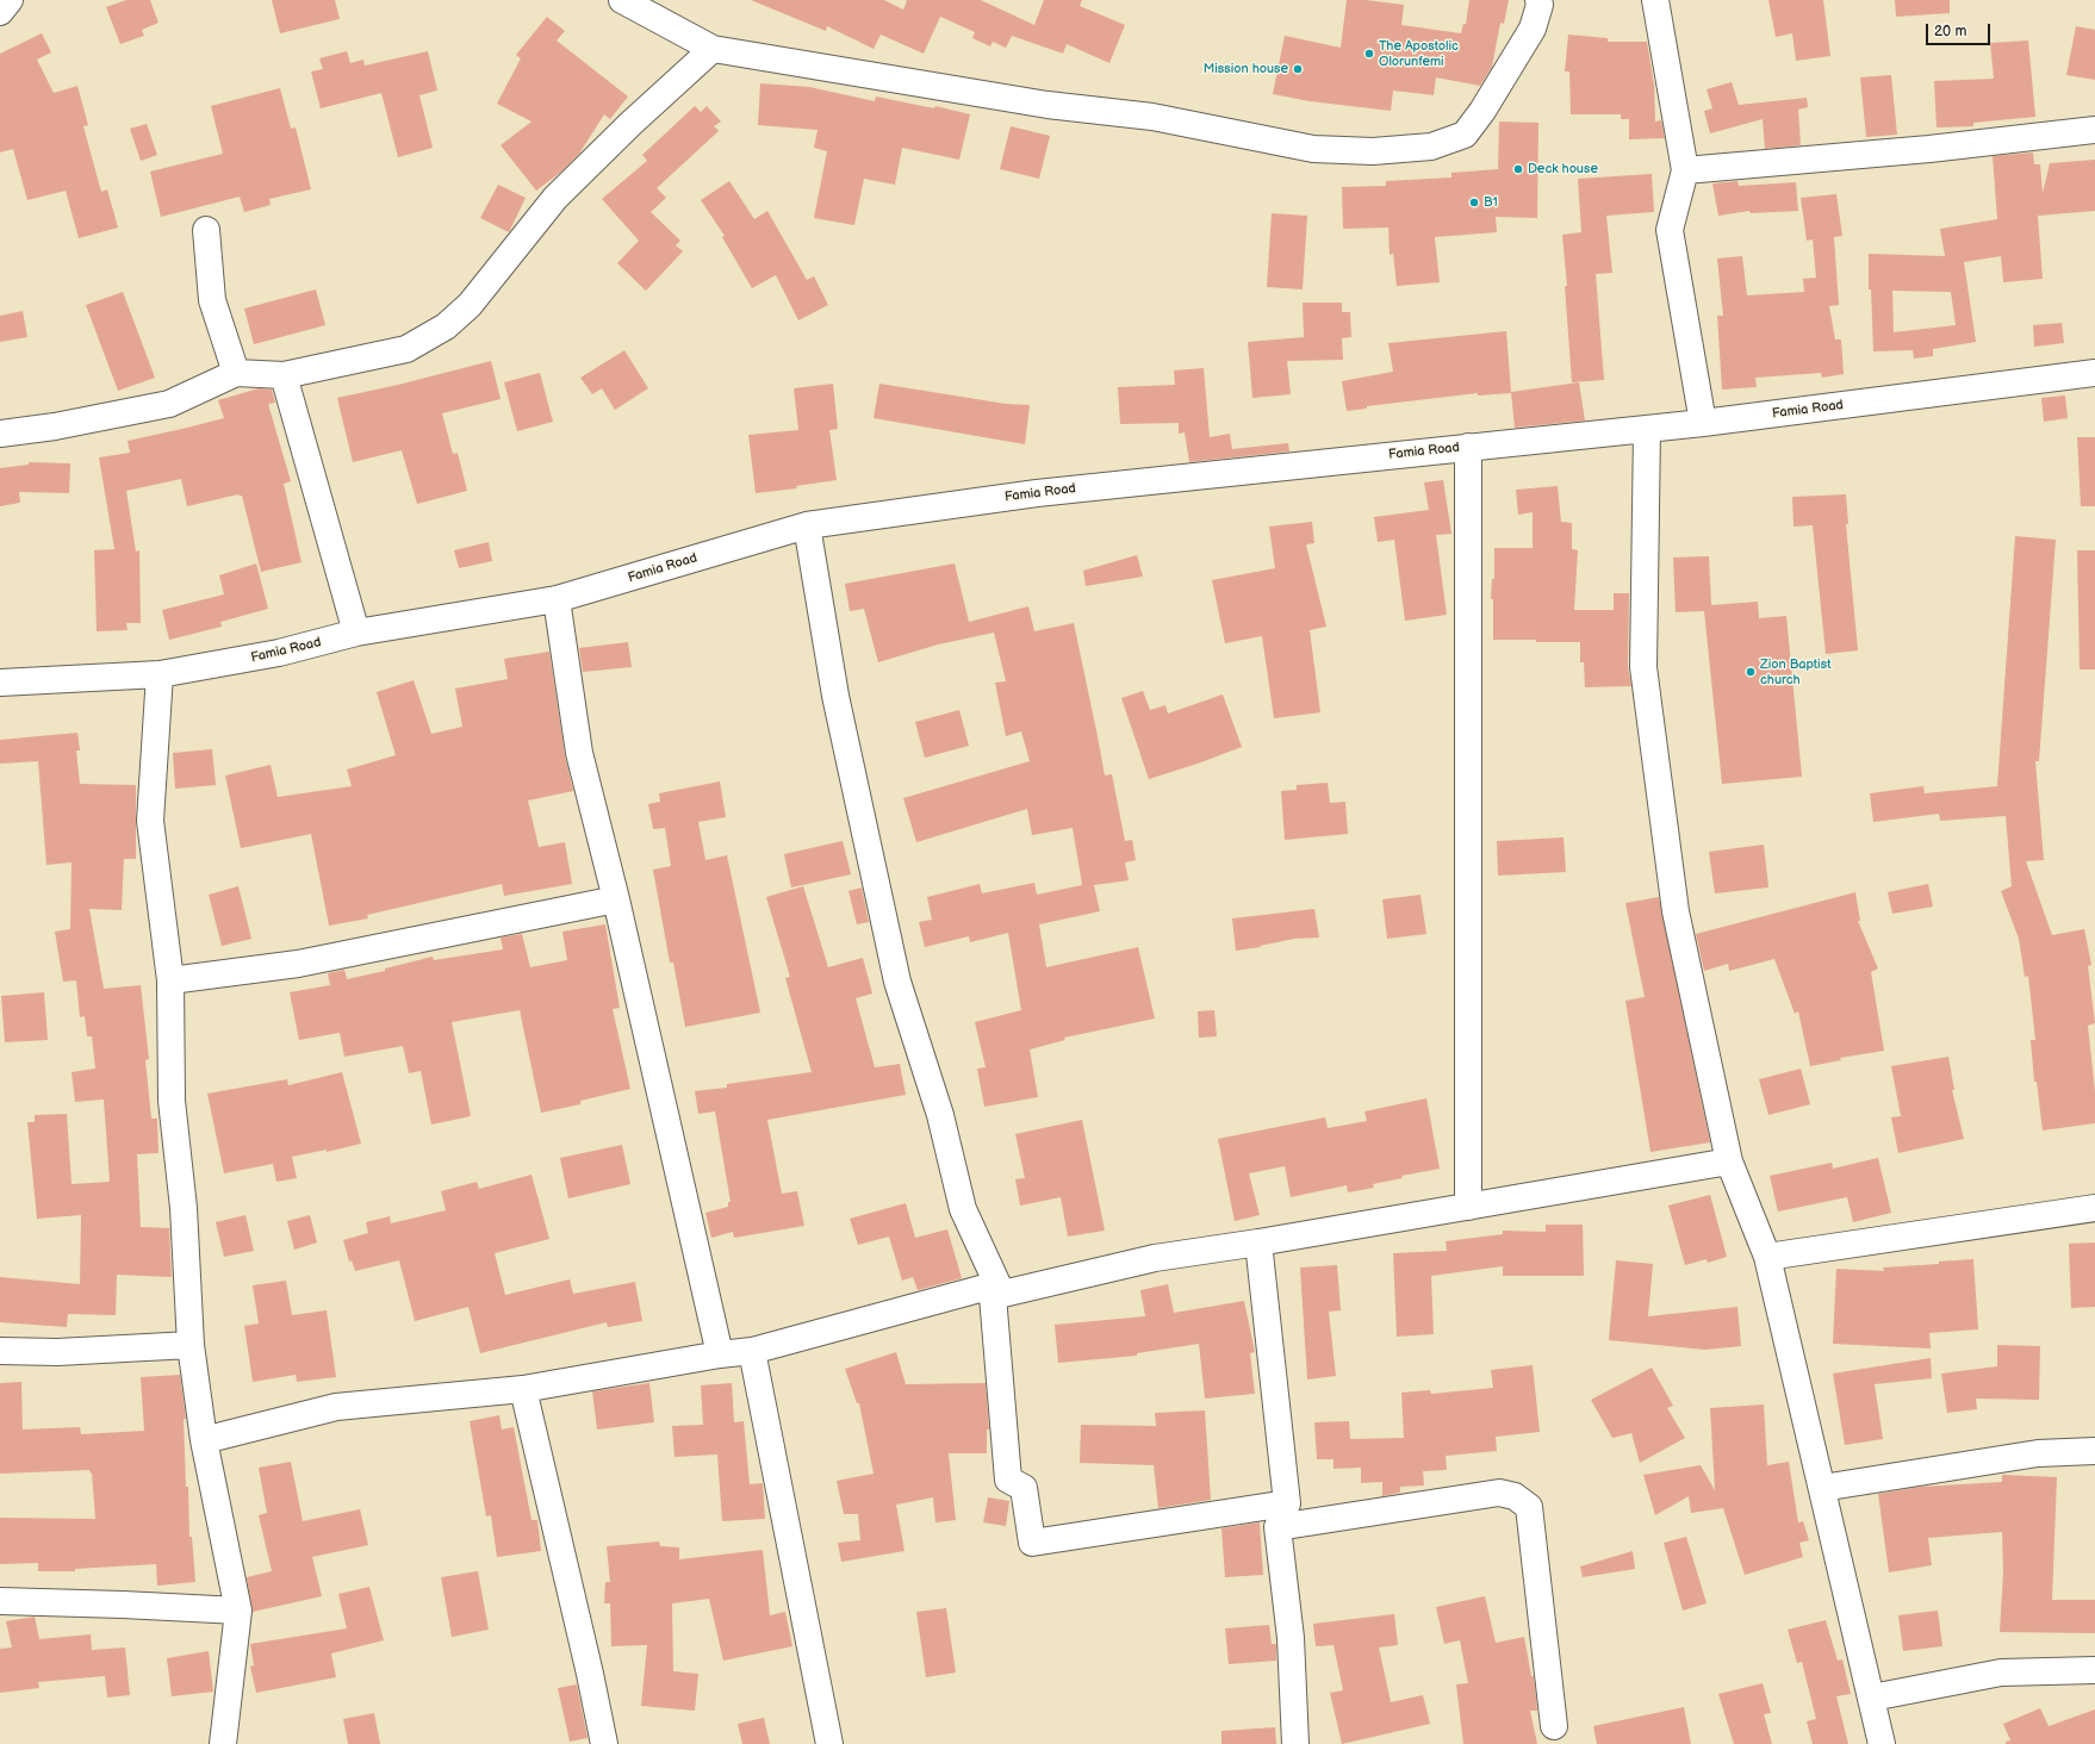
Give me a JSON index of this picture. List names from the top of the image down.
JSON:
{
  "streets": {
    "street": ["Famia Road"]
  },
  "places": [
    "The Apostolic Olorunfemi",
    "Mission house",
    "Deck house",
    "B1",
    "Zion Baptist church"
  ],
  "scale_bar": "20 m"
}
